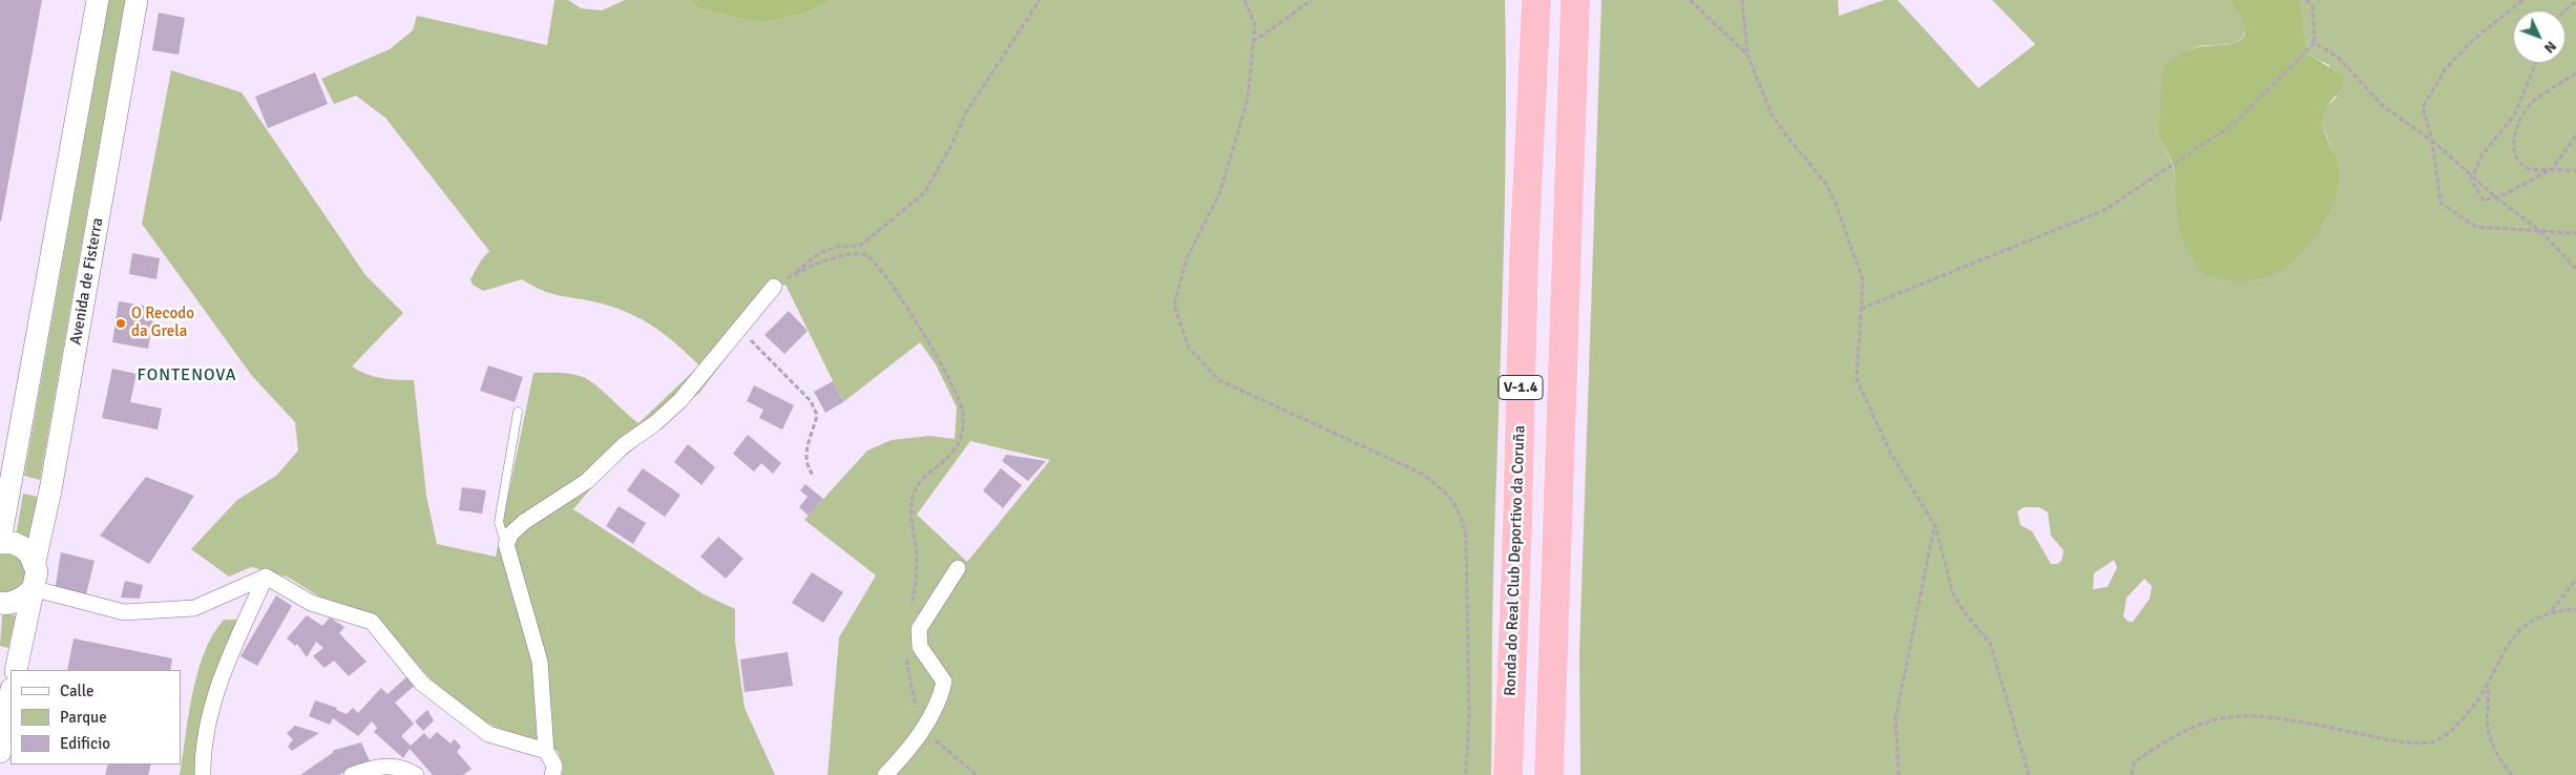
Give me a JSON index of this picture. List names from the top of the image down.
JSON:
{
  "streets": {
    "highway": ["V-1.4", "Ronda do Real Club Deportivo da Coruña"],
    "main road": ["Avenida de Fisterra"]
  },
  "districts": ["FONTENOVA"],
  "places": ["O Recodo da Grela"],
  "legend": ["Calle", "Parque", "Edificio"],
  "north": "bottom right"
}
